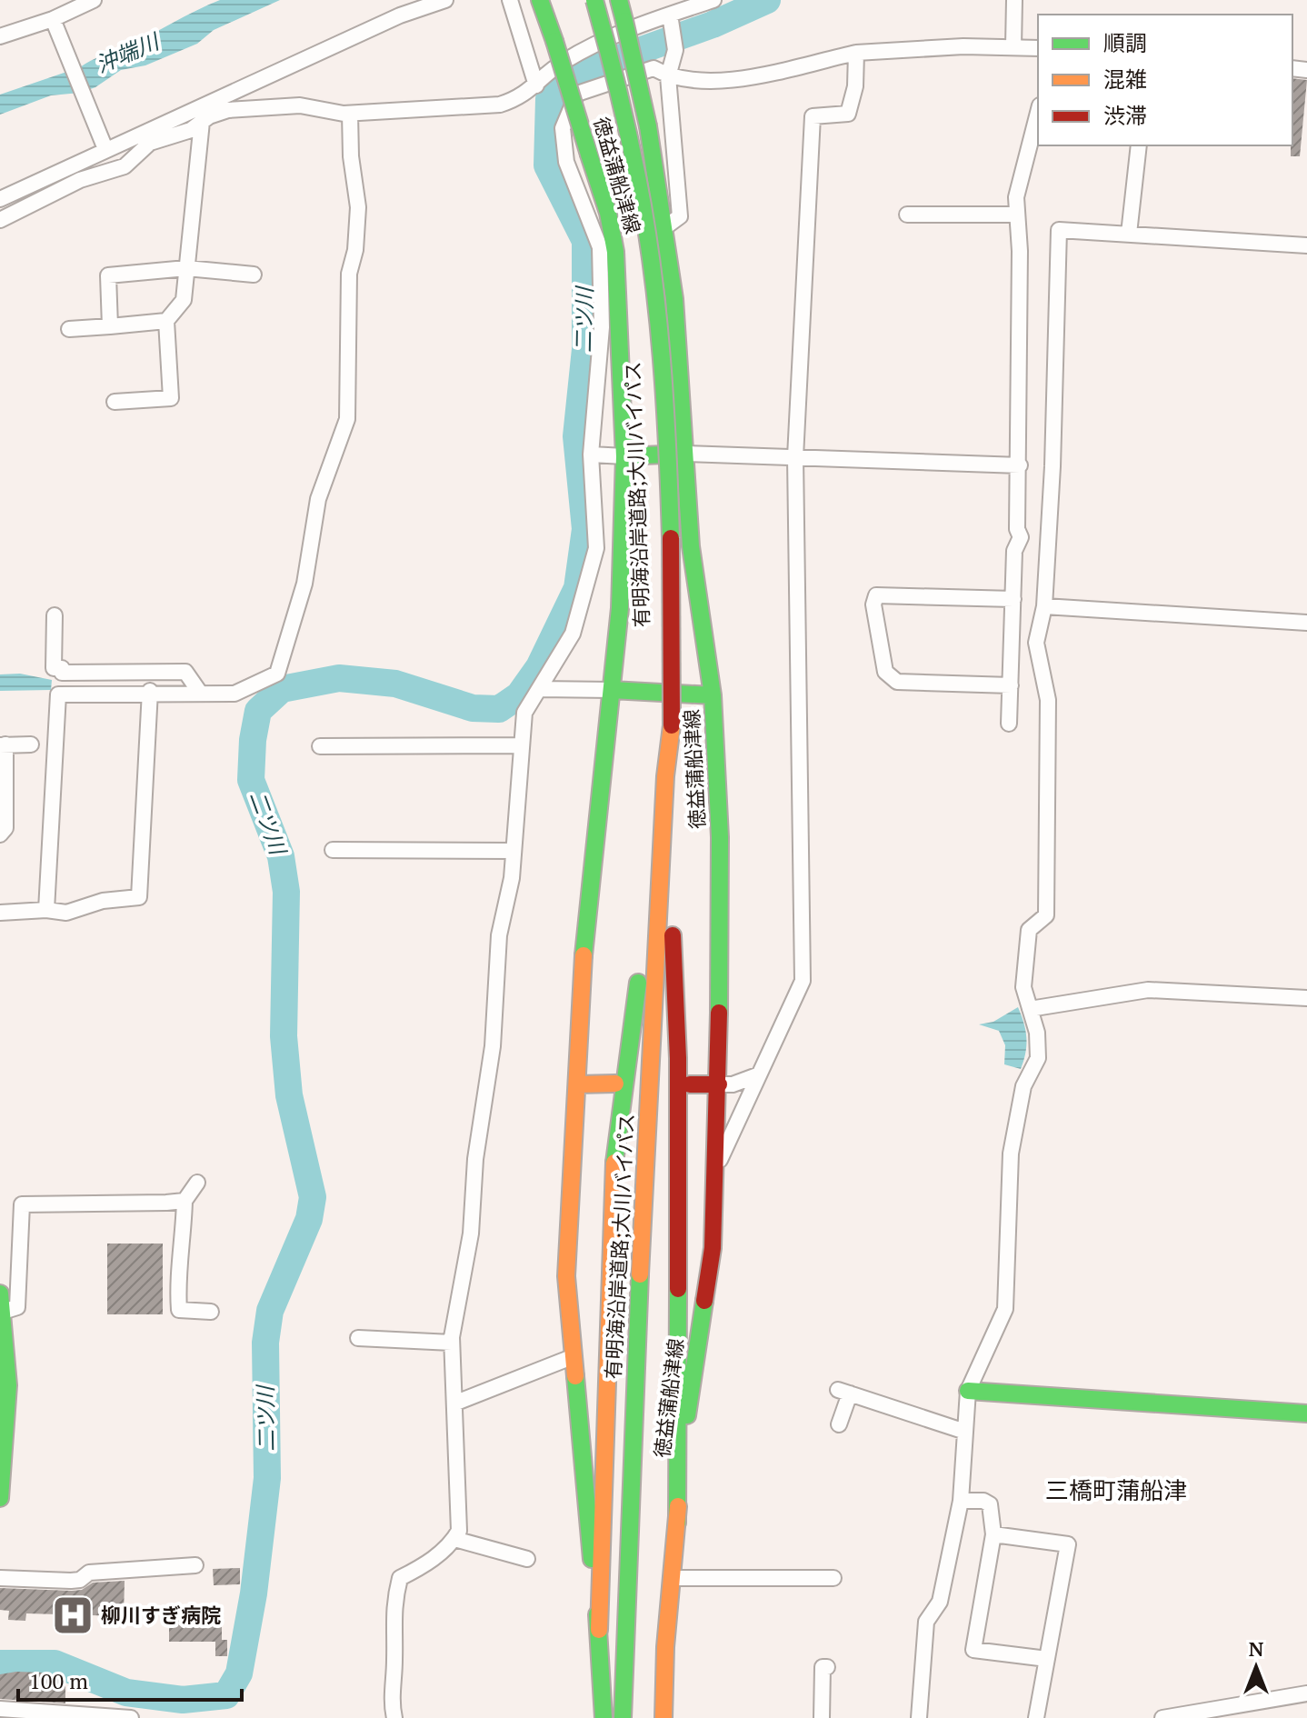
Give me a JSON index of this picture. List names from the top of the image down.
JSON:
{
  "streets": {
    "main road": ["徳益蒲船津線", "有明海沿岸道路;大川バイパス"]
  },
  "districts": ["三橋町蒲船津"],
  "water": ["沖端川", "二ツ川"],
  "places": {
    "hospital": ["柳川すぎ病院"]
  },
  "legend": ["順調", "混雑", "渋滞"],
  "scale_bar": "100 m",
  "north": "top"
}
